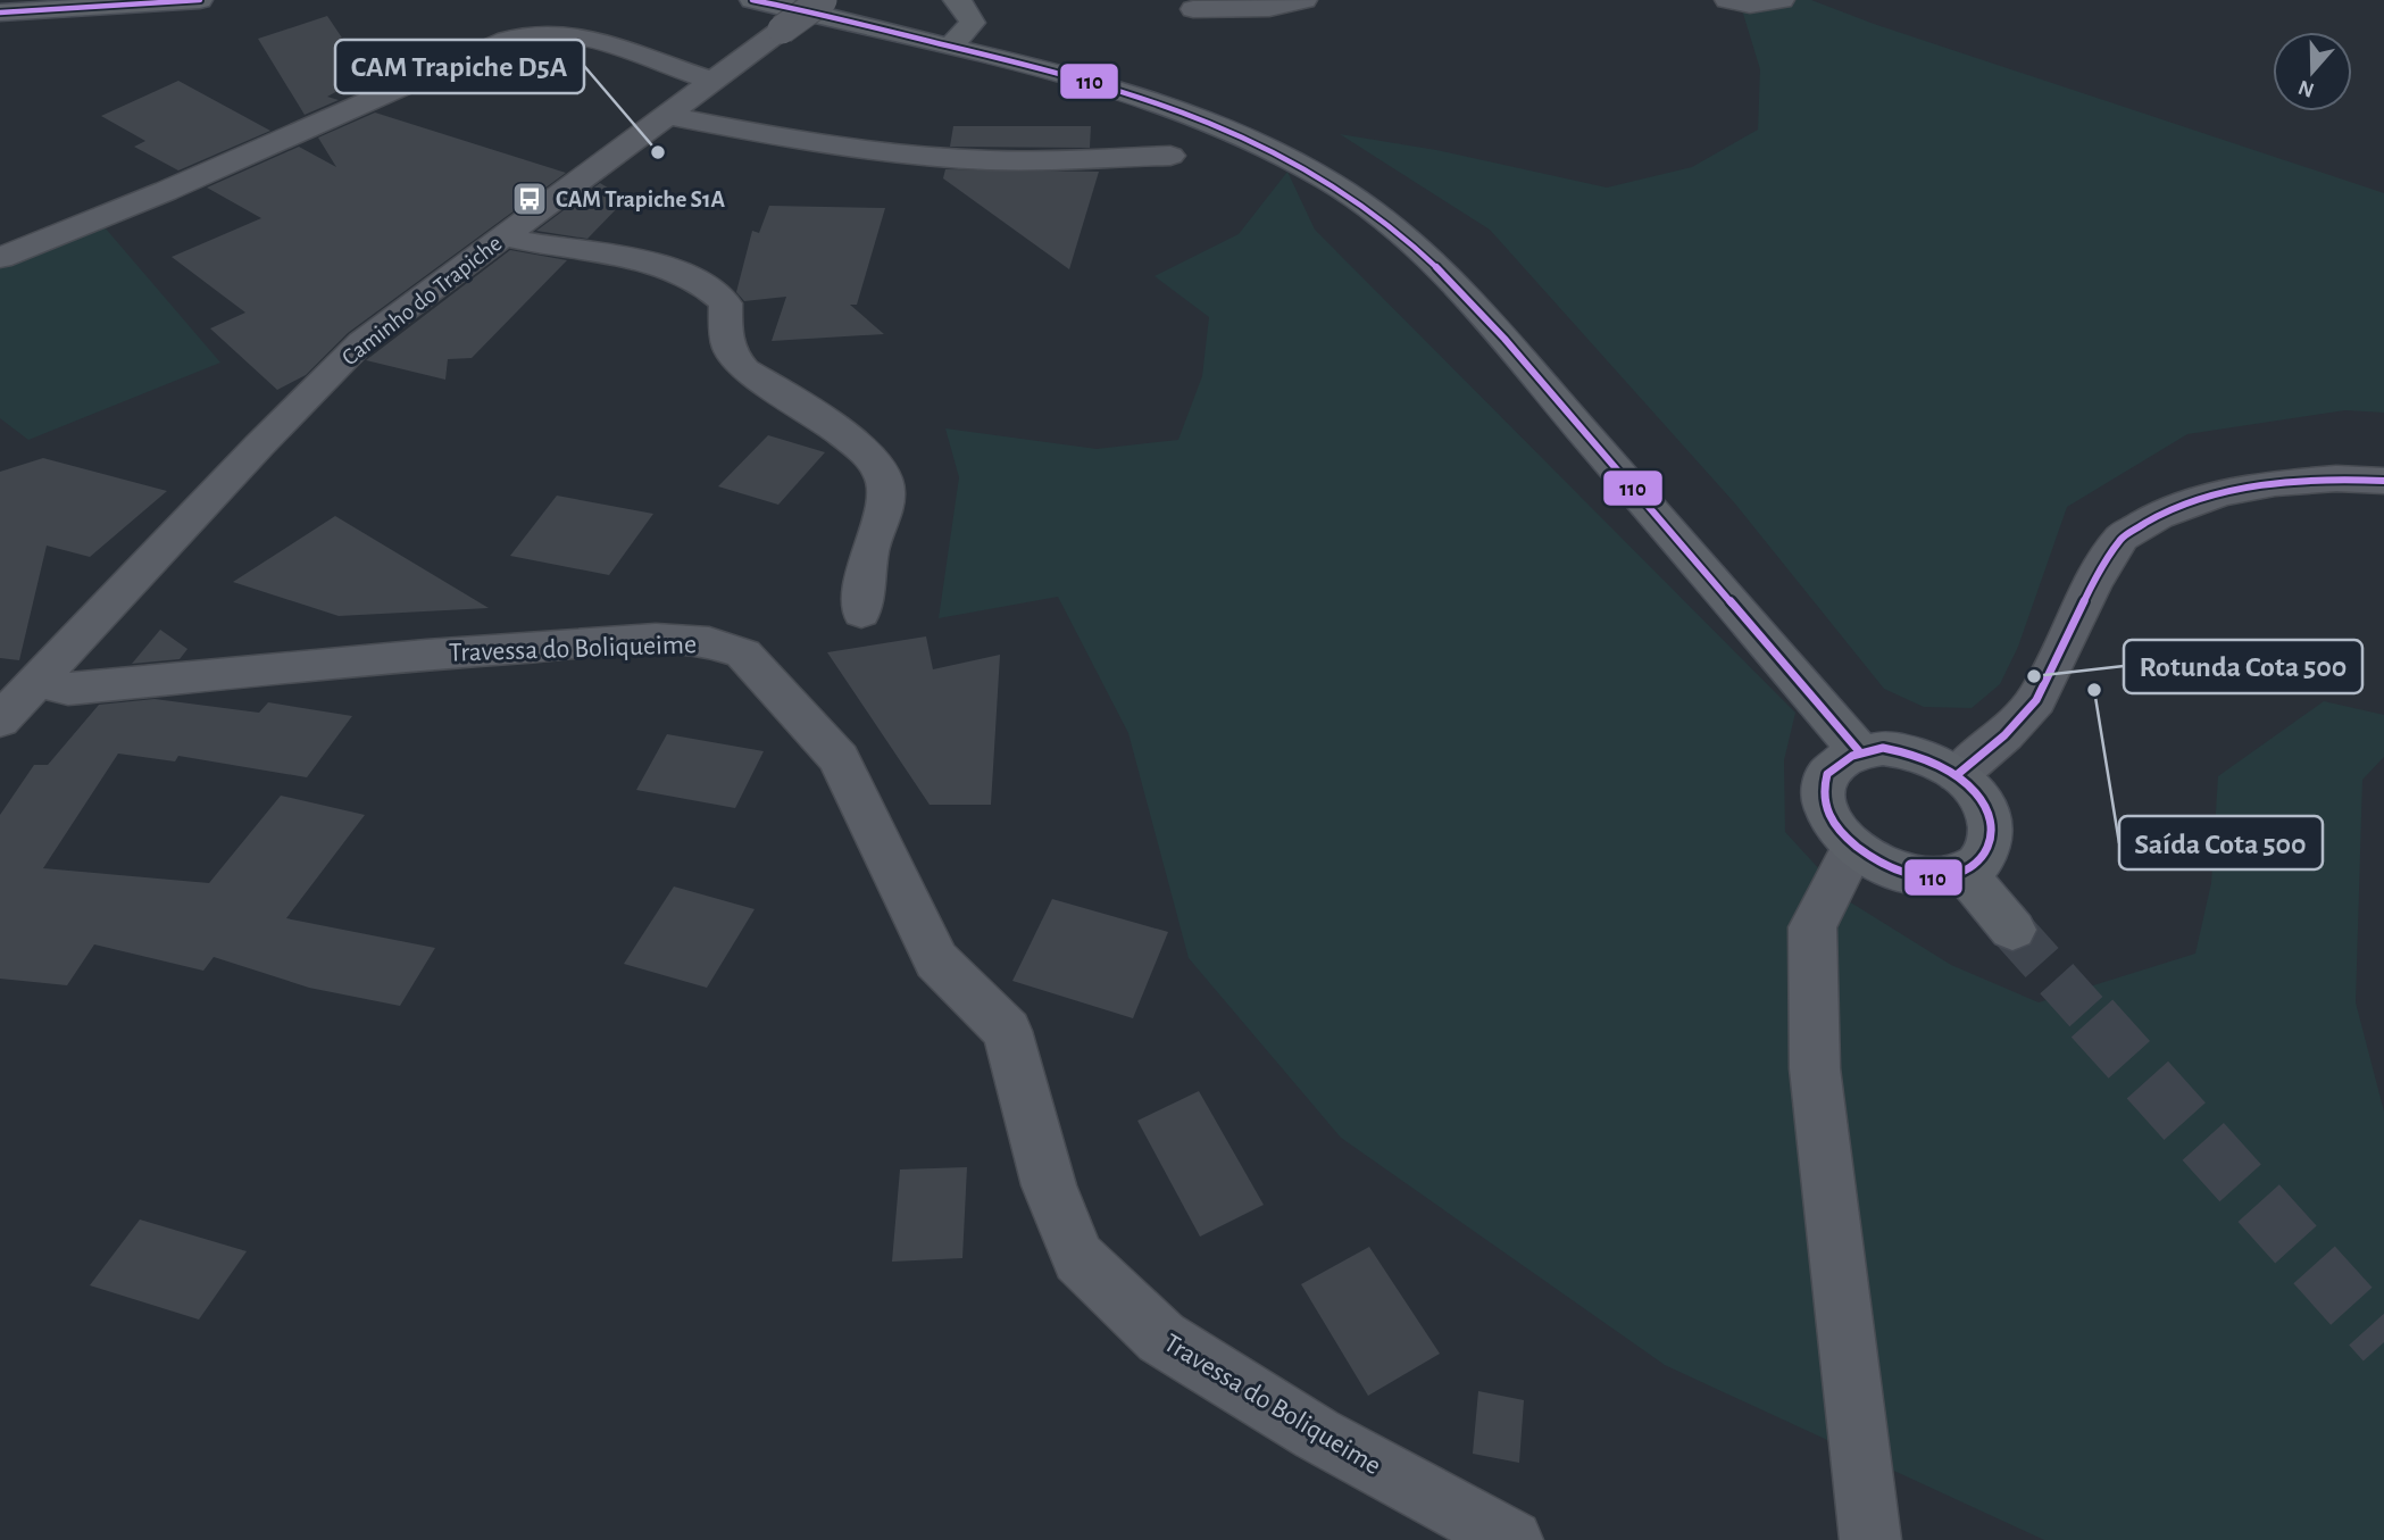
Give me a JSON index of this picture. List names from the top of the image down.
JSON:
{
  "streets": {
    "street": ["Caminho do Trapiche", "Travessa do Boliqueime"]
  },
  "crossings": [
    ["Caminho do Trapiche", "Travessa do Boliqueime"]
  ],
  "places": {
    "other": ["CAM Trapiche D5A", "Rotunda Cota 500", "Saída Cota 500"],
    "bus stop": ["CAM Trapiche S1A"]
  },
  "lines": ["transit line 110"],
  "north": "bottom"
}
